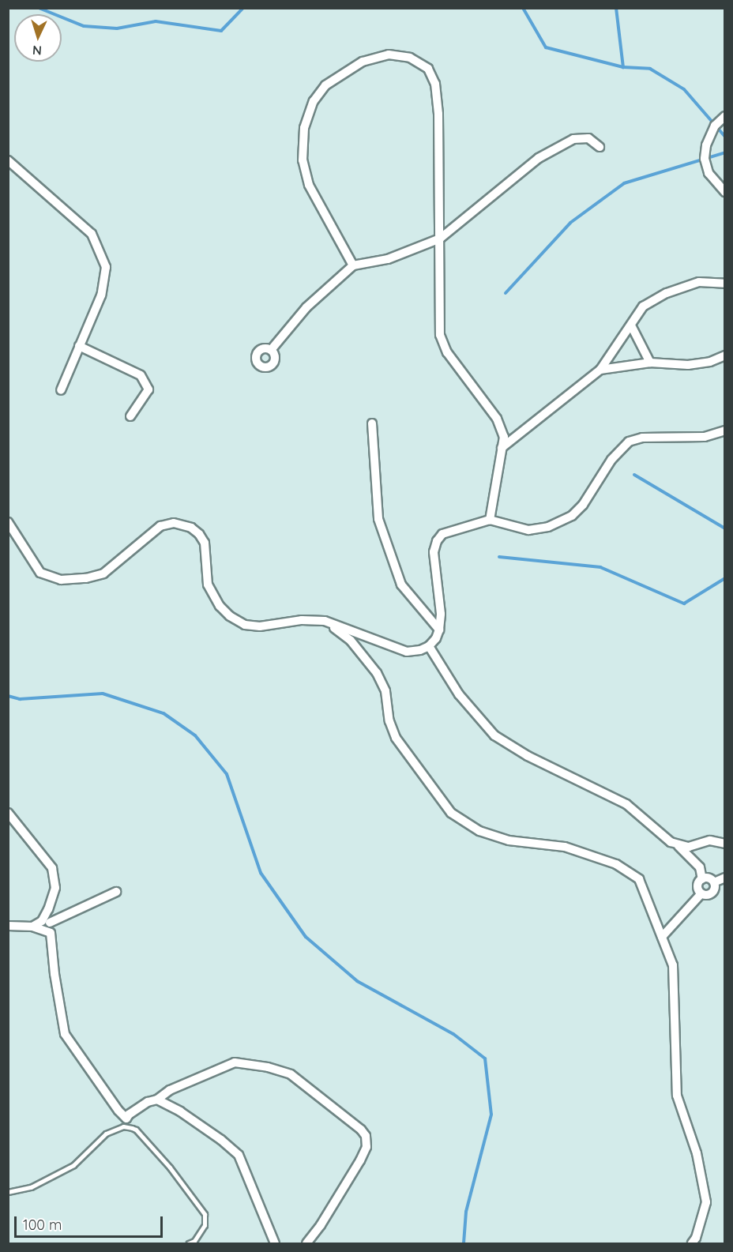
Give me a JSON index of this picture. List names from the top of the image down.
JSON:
{
  "scale_bar": "100 m",
  "north": "bottom"
}
